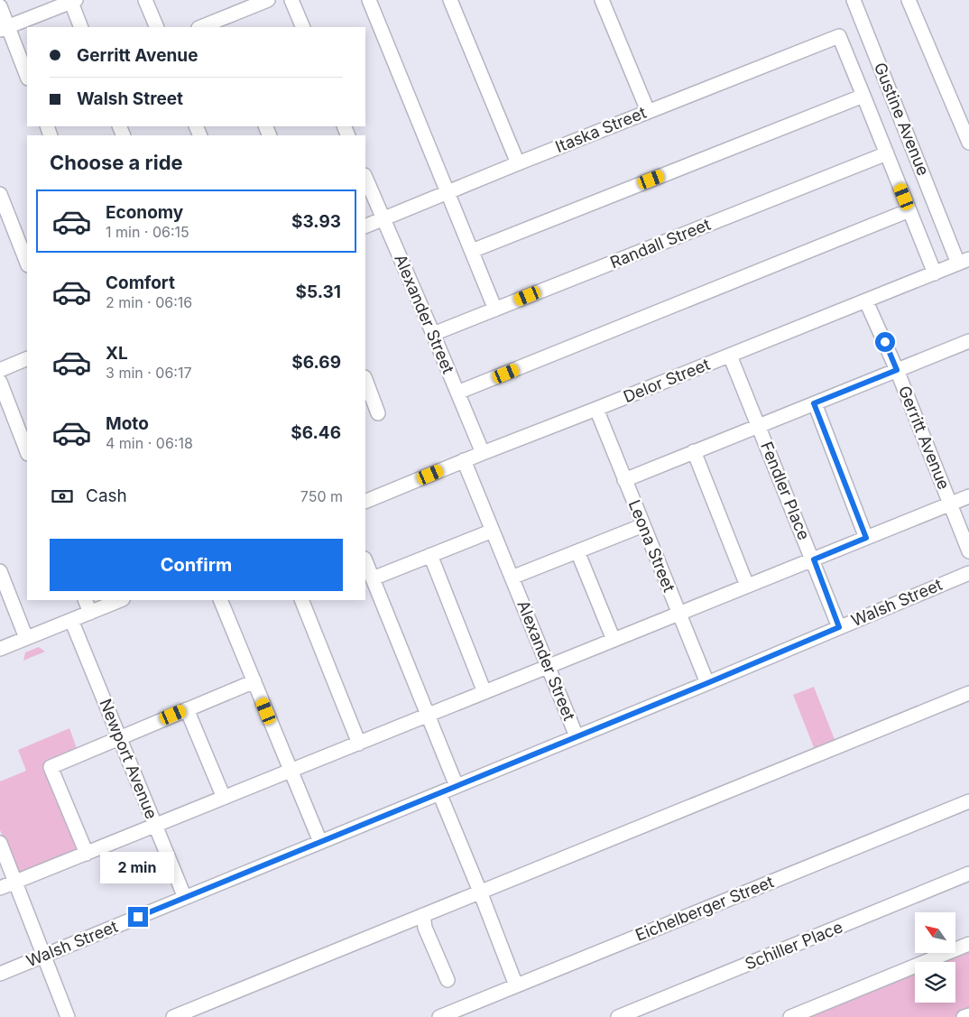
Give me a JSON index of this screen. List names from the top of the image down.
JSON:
{
  "streets": {
    "street": [
      "Gustine Avenue",
      "Itaska Street",
      "Randall Street",
      "Alexander Street",
      "Delor Street",
      "Gerritt Avenue",
      "Fendler Place",
      "Leona Street",
      "Walsh Street",
      "Newport Avenue",
      "Eichelberger Street",
      "Schiller Place"
    ]
  },
  "crossings": [
    ["Gustine Avenue", "Delor Street"],
    ["Itaska Street", "Alexander Street"],
    ["Randall Street", "Alexander Street"],
    ["Alexander Street", "Delor Street"],
    ["Alexander Street", "Walsh Street"],
    ["Delor Street", "Gerritt Avenue"],
    ["Delor Street", "Fendler Place"],
    ["Delor Street", "Leona Street"],
    ["Fendler Place", "Walsh Street"],
    ["Leona Street", "Walsh Street"],
    ["Walsh Street", "Newport Avenue"]
  ],
  "north": "top left",
  "page": {
    "banner": ["Gerritt Avenue", "Walsh Street"],
    "heading": "Choose a ride",
    "list": [
      {
        "name": "Economy",
        "note": "1 min · 06:15",
        "value": "$3.93"
      },
      {
        "name": "Comfort",
        "note": "2 min · 06:16",
        "value": "$5.31"
      },
      {
        "name": "XL",
        "note": "3 min · 06:17",
        "value": "$6.69"
      },
      {
        "name": "Moto",
        "note": "4 min · 06:18",
        "value": "$6.46"
      }
    ],
    "pay": ["Cash", "750 m"],
    "buttons": "Confirm",
    "bubble": "2 min"
  }
}
